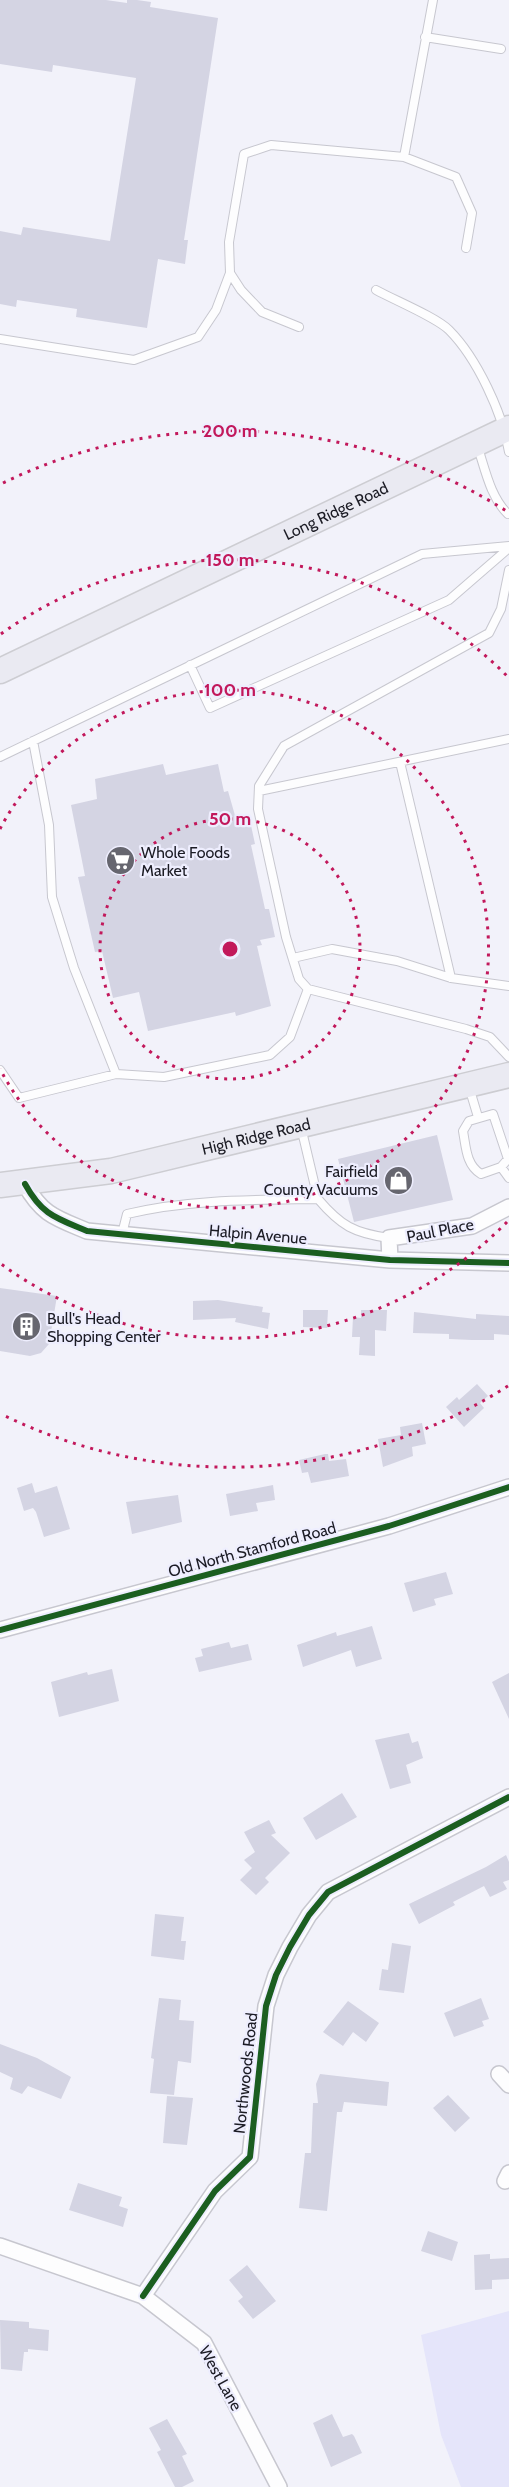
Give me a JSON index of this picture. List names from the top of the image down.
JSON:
{
  "streets": {
    "main road": ["Long Ridge Road", "High Ridge Road"],
    "street": [
      "Paul Place",
      "Halpin Avenue",
      "Old North Stamford Road",
      "Northwoods Road",
      "West Lane"
    ]
  },
  "crossings": [
    ["High Ridge Road", "Halpin Avenue"],
    ["Paul Place", "Halpin Avenue"],
    ["Northwoods Road", "West Lane"]
  ],
  "places": {
    "supermarket": ["Whole Foods Market"],
    "shop": ["Fairfield County Vacuums"],
    "building": ["Bull's Head Shopping Center"]
  },
  "rings": [
    "200 m",
    "150 m",
    "100 m",
    "50 m"
  ]
}
